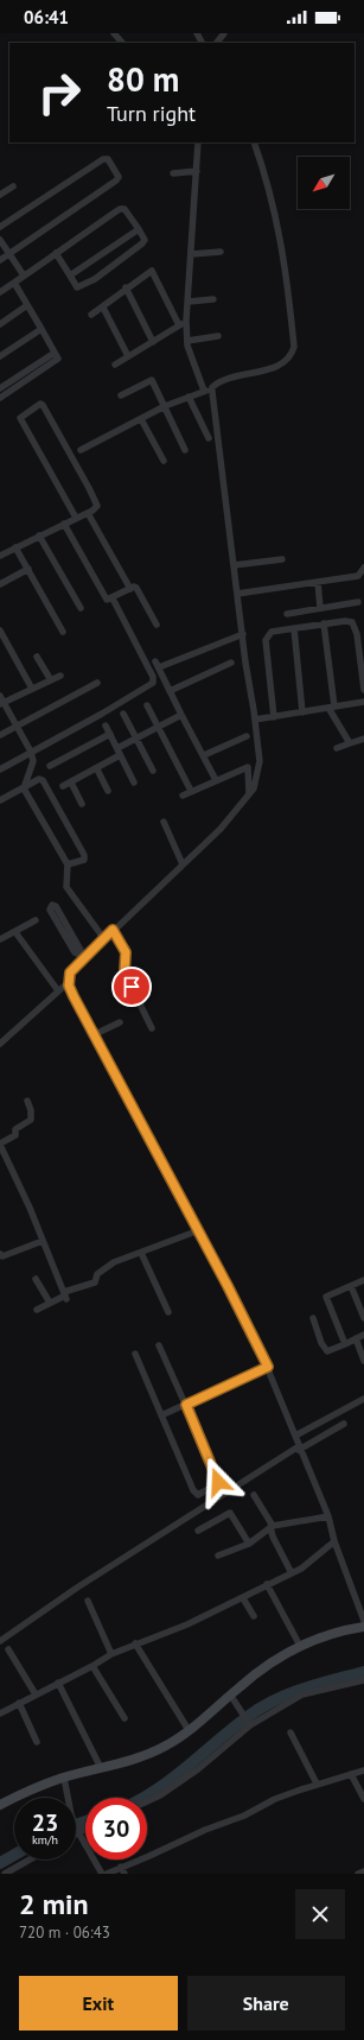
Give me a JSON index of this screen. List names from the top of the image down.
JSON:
{
  "north": "bottom left",
  "page": {
    "status": "06:41",
    "turn": ["80 m", "Turn right"],
    "speed": "23 km/h",
    "limit": "30",
    "heading": ["2 min", "720 m · 06:43"],
    "buttons": ["Exit", "Share"]
  }
}
